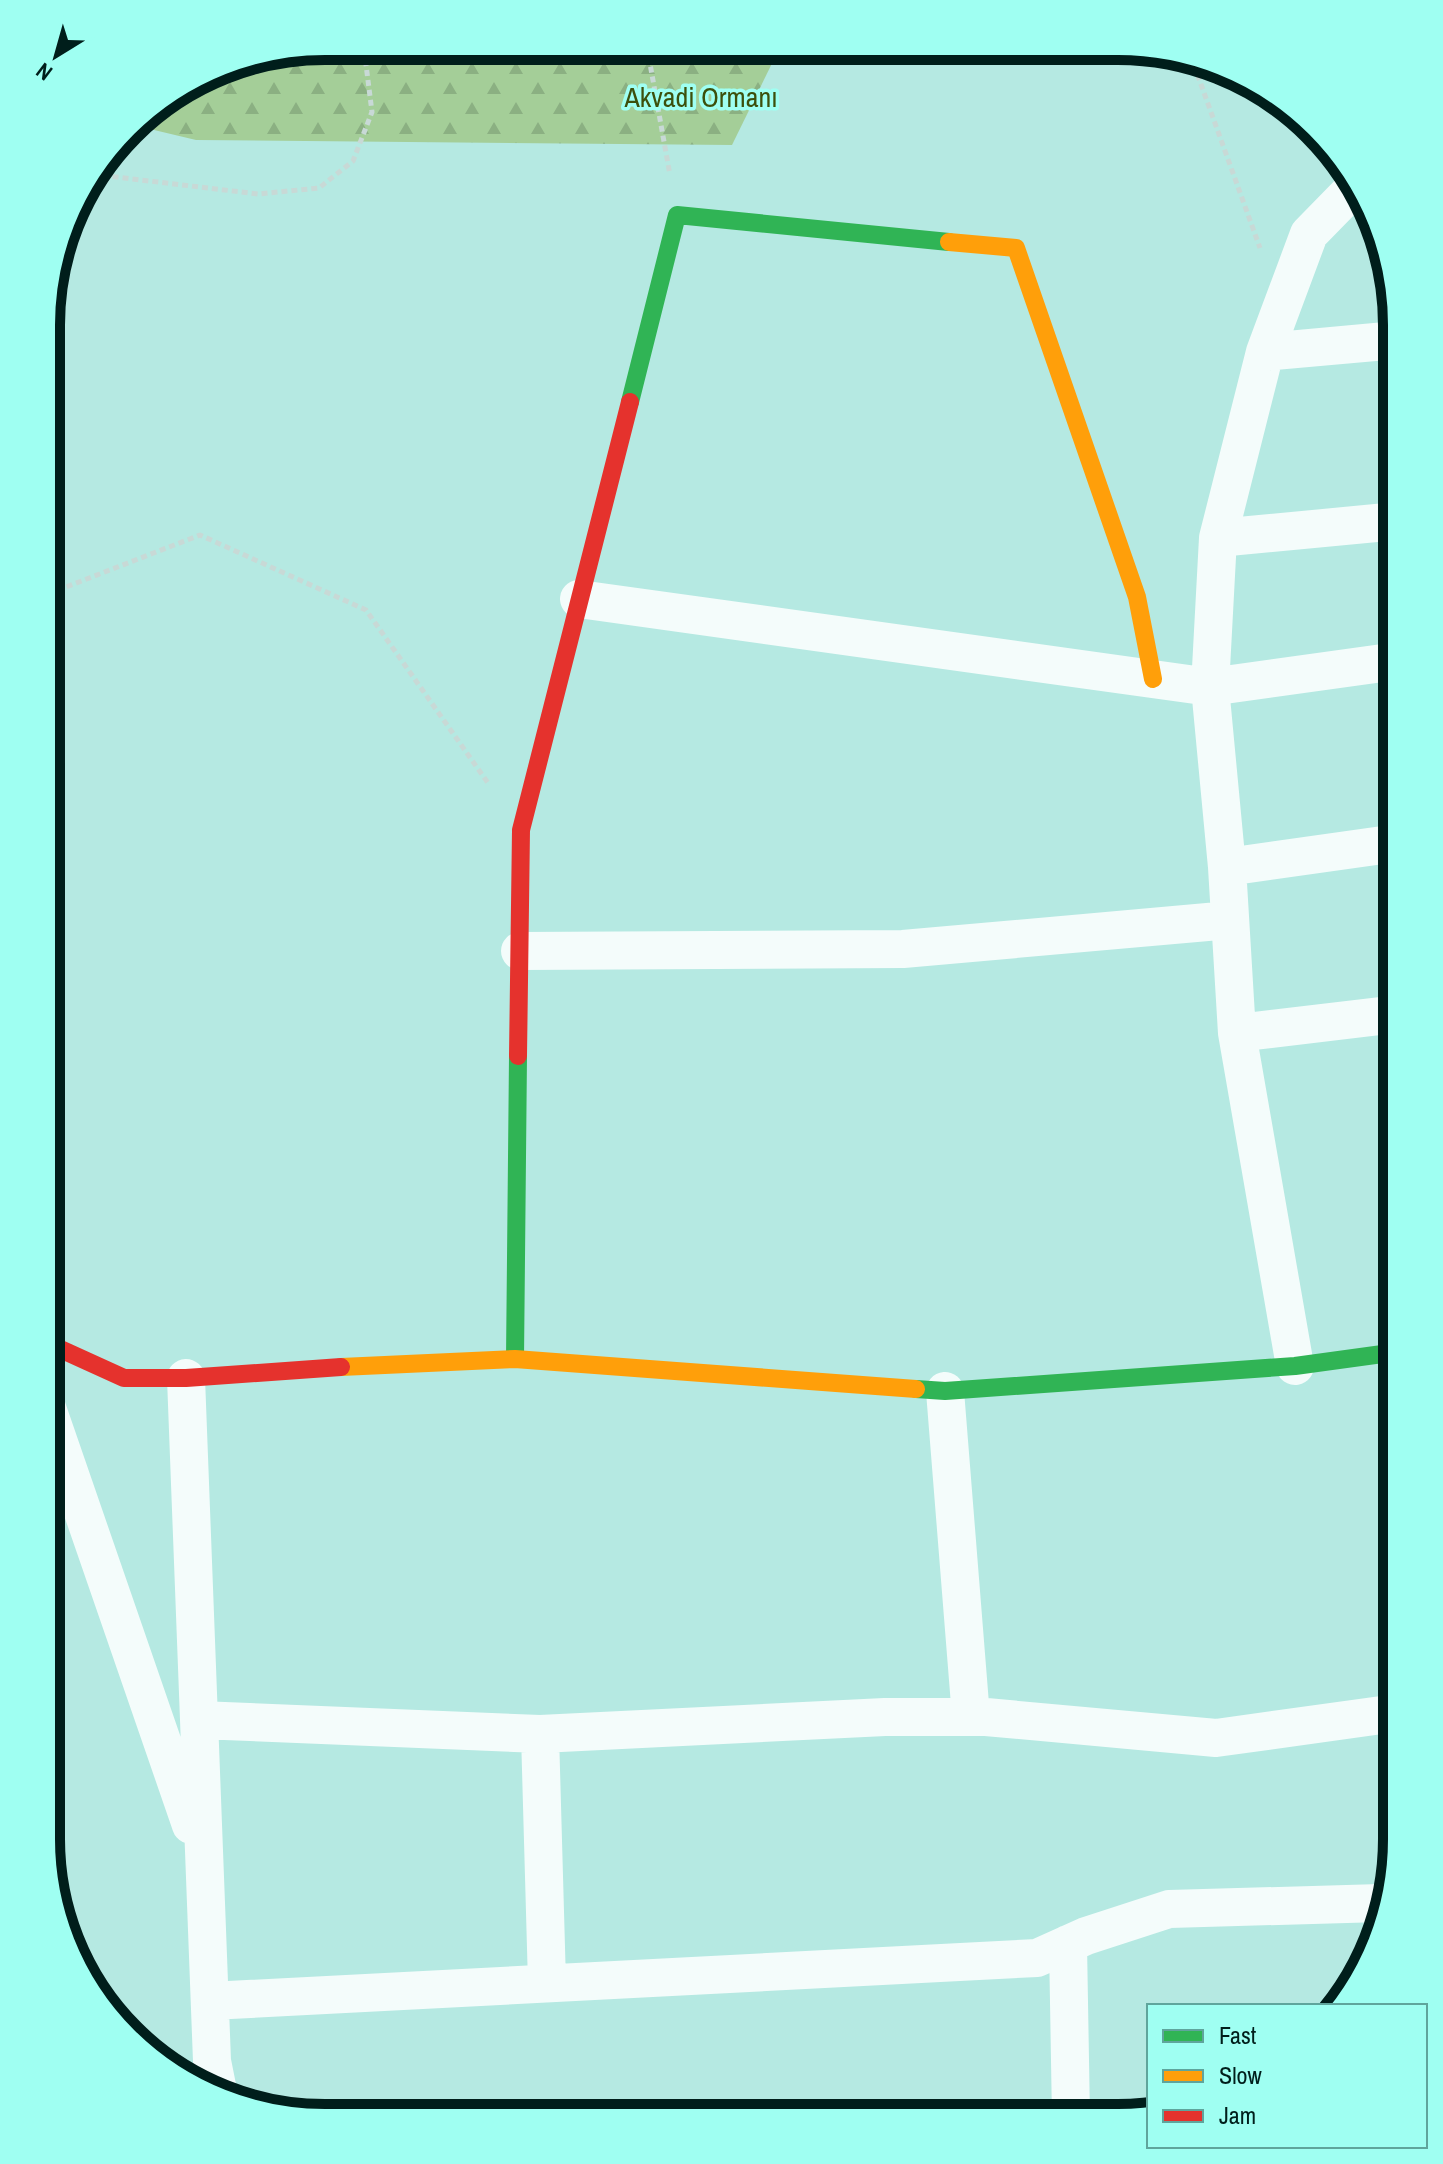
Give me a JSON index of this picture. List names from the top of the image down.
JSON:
{
  "parks": ["Akvadi Ormanı"],
  "legend": ["Fast", "Slow", "Jam"],
  "north": "bottom left"
}
